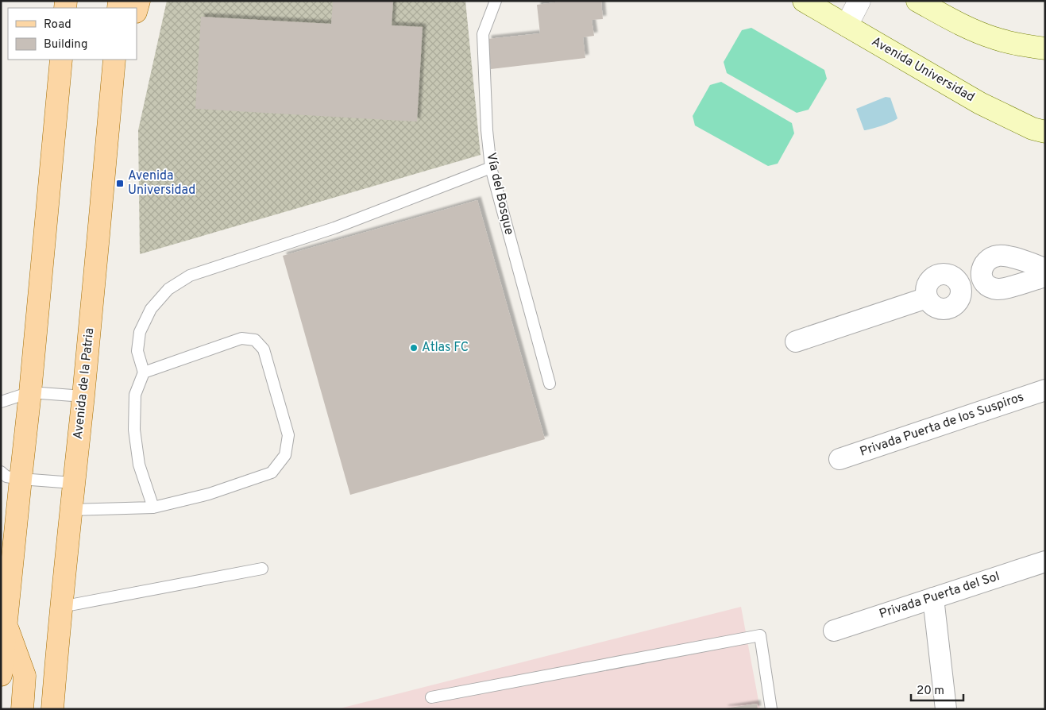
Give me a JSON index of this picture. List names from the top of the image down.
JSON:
{
  "streets": {
    "main road": ["Avenida Universidad", "Avenida de la Patria"],
    "street": ["Privada Puerta de los Suspiros", "Privada Puerta del Sol"],
    "lane": ["Vía del Bosque"]
  },
  "places": {
    "transit": ["Avenida Universidad"],
    "other": ["Atlas FC"]
  },
  "legend": ["Road", "Building"],
  "scale_bar": "20 m"
}
